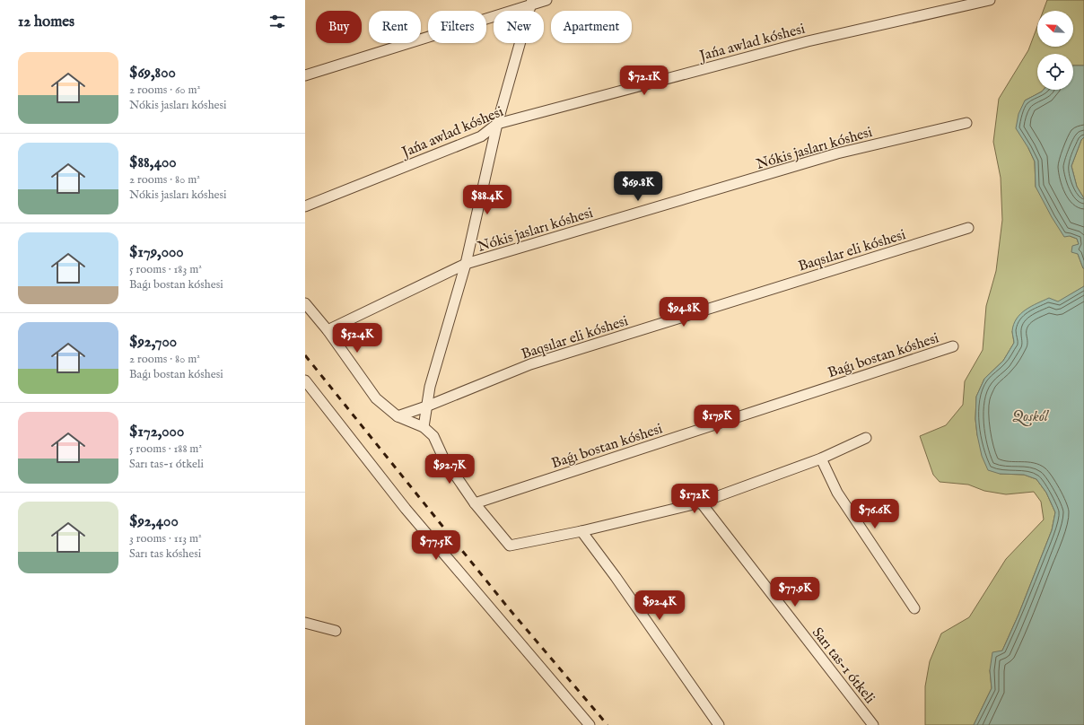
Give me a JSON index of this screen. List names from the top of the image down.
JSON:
{
  "streets": {
    "street": [
      "Jańa awlad kóshesi",
      "Nókis jasları kóshesi",
      "Baqsılar eli kóshesi",
      "Baǵı bostan kóshesi",
      "Sarı tas-1 ótkeli"
    ]
  },
  "water": ["Qoskól"],
  "north": "top left",
  "page": {
    "heading": "12 homes",
    "chip": [
      "Buy",
      "Rent",
      "Filters",
      "New",
      "Apartment"
    ],
    "list": [
      {
        "name": "$69,800",
        "note": "2 rooms · 60 m² · Nókis jasları kóshesi"
      },
      {
        "name": "$88,400",
        "note": "2 rooms · 80 m² · Nókis jasları kóshesi"
      },
      {
        "name": "$179,000",
        "note": "5 rooms · 183 m² · Baǵı bostan kóshesi"
      },
      {
        "name": "$92,700",
        "note": "2 rooms · 80 m² · Baǵı bostan kóshesi"
      },
      {
        "name": "$172,000",
        "note": "5 rooms · 188 m² · Sarı tas-1 ótkeli"
      },
      {
        "name": "$92,400",
        "note": "3 rooms · 113 m² · Sarı tas kóshesi"
      }
    ],
    "price": [
      "$72.1K",
      "$69.8K",
      "$88.4K",
      "$94.8K",
      "$52.4K",
      "$179K",
      "$92.7K",
      "$172K",
      "$76.6K",
      "$77.5K",
      "$77.9K",
      "$92.4K"
    ]
  }
}
